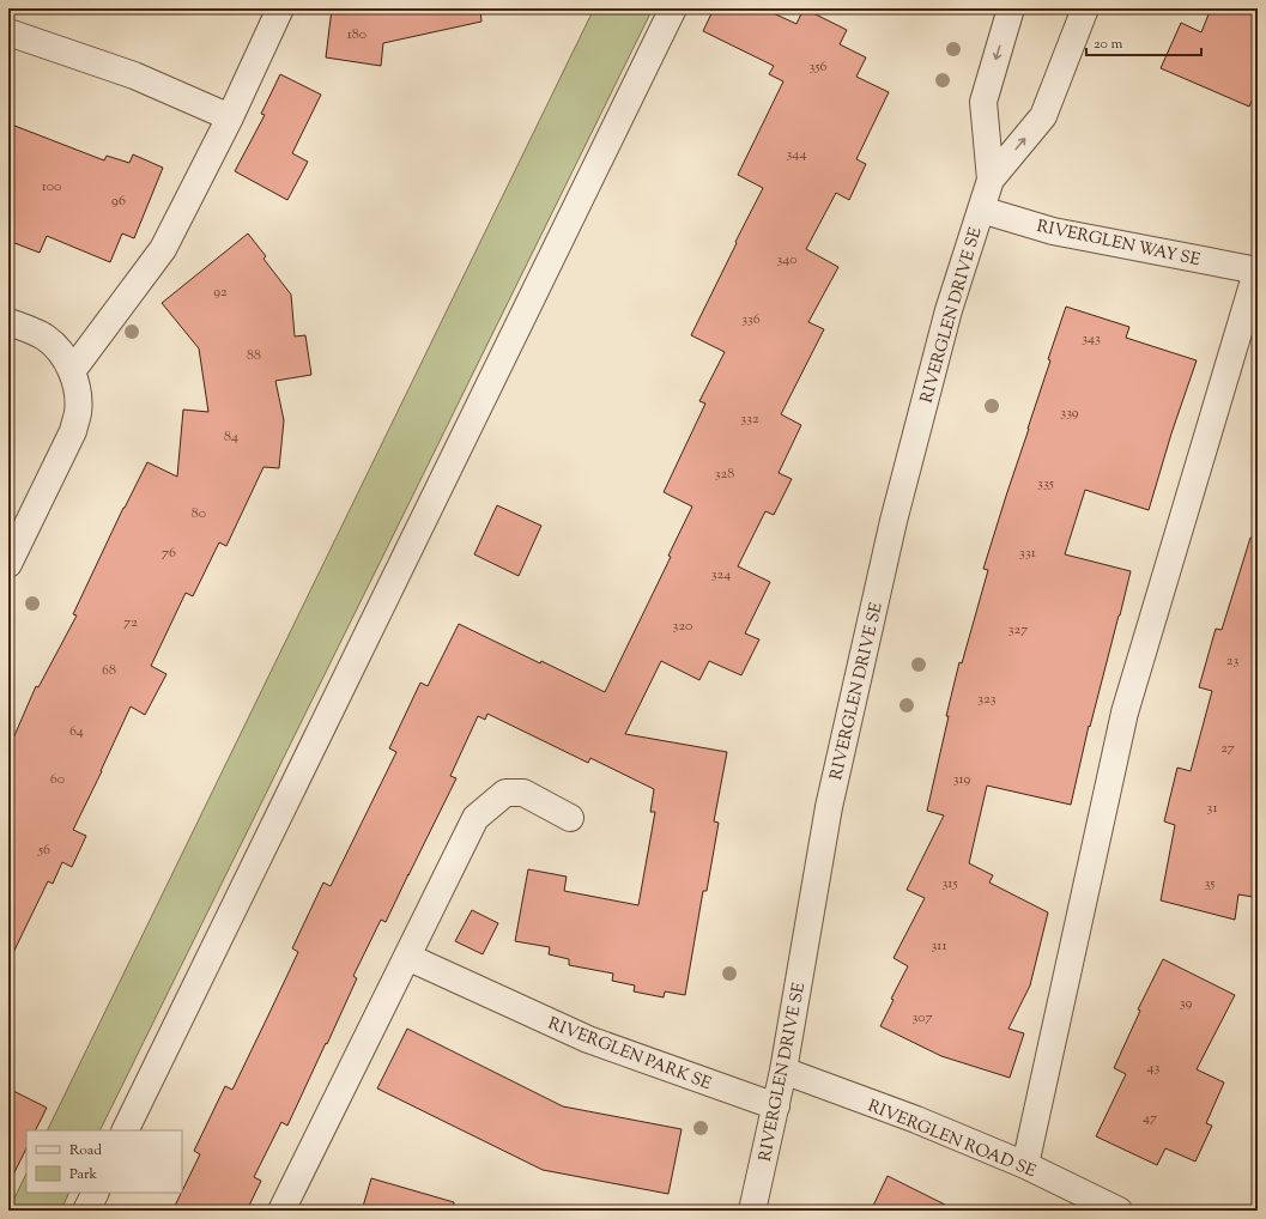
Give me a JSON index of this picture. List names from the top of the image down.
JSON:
{
  "streets": {
    "street": [
      "RIVERGLEN WAY SE",
      "RIVERGLEN DRIVE SE",
      "RIVERGLEN PARK SE",
      "RIVERGLEN ROAD SE"
    ]
  },
  "crossings": [
    ["RIVERGLEN WAY SE", "RIVERGLEN DRIVE SE"],
    ["RIVERGLEN DRIVE SE", "RIVERGLEN PARK SE"],
    ["RIVERGLEN DRIVE SE", "RIVERGLEN ROAD SE"]
  ],
  "house_numbers": [
    "180",
    "356",
    "344",
    "100",
    "96",
    "340",
    "92",
    "336",
    "343",
    "88",
    "339",
    "332",
    "84",
    "328",
    "335",
    "80",
    "76",
    "331",
    "324",
    "72",
    "320",
    "327",
    "23",
    "68",
    "323",
    "64",
    "27",
    "60",
    "319",
    "31",
    "56",
    "315",
    "35",
    "311",
    "39",
    "307",
    "43",
    "47"
  ],
  "legend": ["Road", "Park"],
  "scale_bar": "20 m"
}
